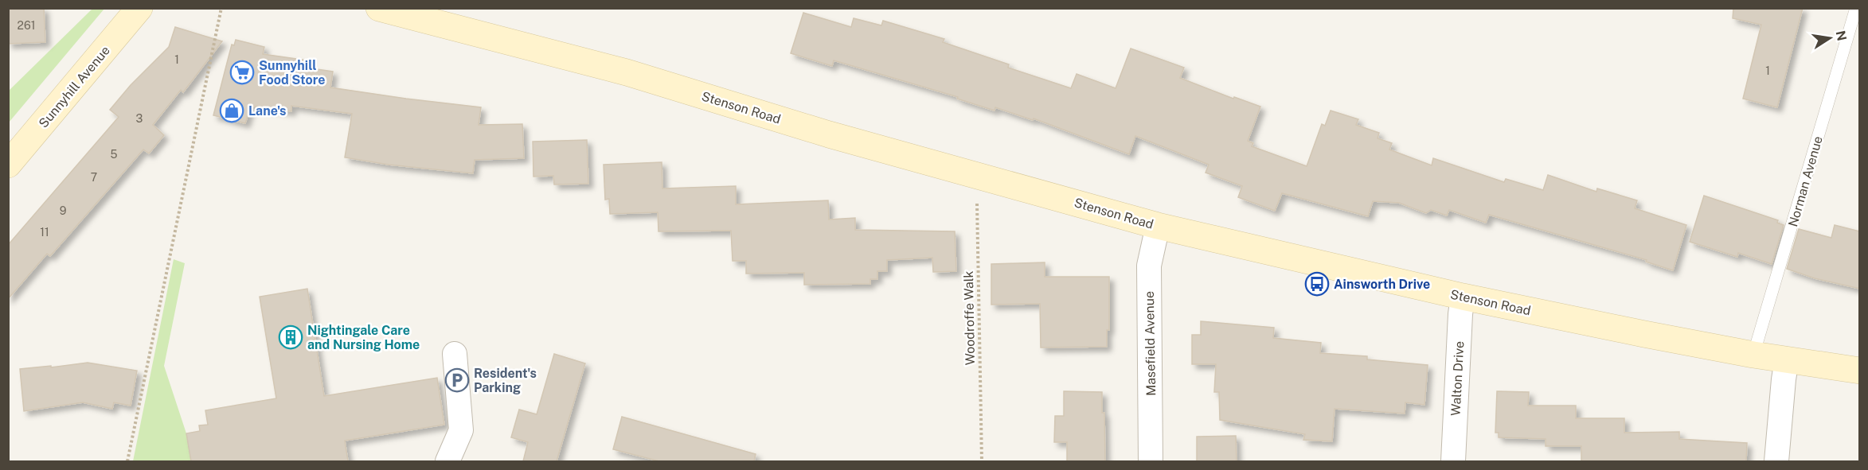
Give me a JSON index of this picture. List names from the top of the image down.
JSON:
{
  "streets": {
    "street": [
      "Sunnyhill Avenue",
      "Stenson Road",
      "Masefield Avenue",
      "Walton Drive"
    ],
    "lane": ["Norman Avenue"],
    "path": ["Woodroffe Walk"]
  },
  "crossings": [
    ["Stenson Road", "Norman Avenue"],
    ["Stenson Road", "Woodroffe Walk"],
    ["Stenson Road", "Masefield Avenue"],
    ["Stenson Road", "Walton Drive"]
  ],
  "places": {
    "supermarket": ["Sunnyhill Food Store"],
    "shop": ["Lane's"],
    "bus stop": ["Ainsworth Drive"],
    "building": ["Nightingale Care and Nursing Home"],
    "parking": ["Resident's Parking"]
  },
  "house_numbers": [
    "261",
    "1",
    "1",
    "3",
    "5",
    "7",
    "9",
    "11"
  ],
  "north": "right"
}
